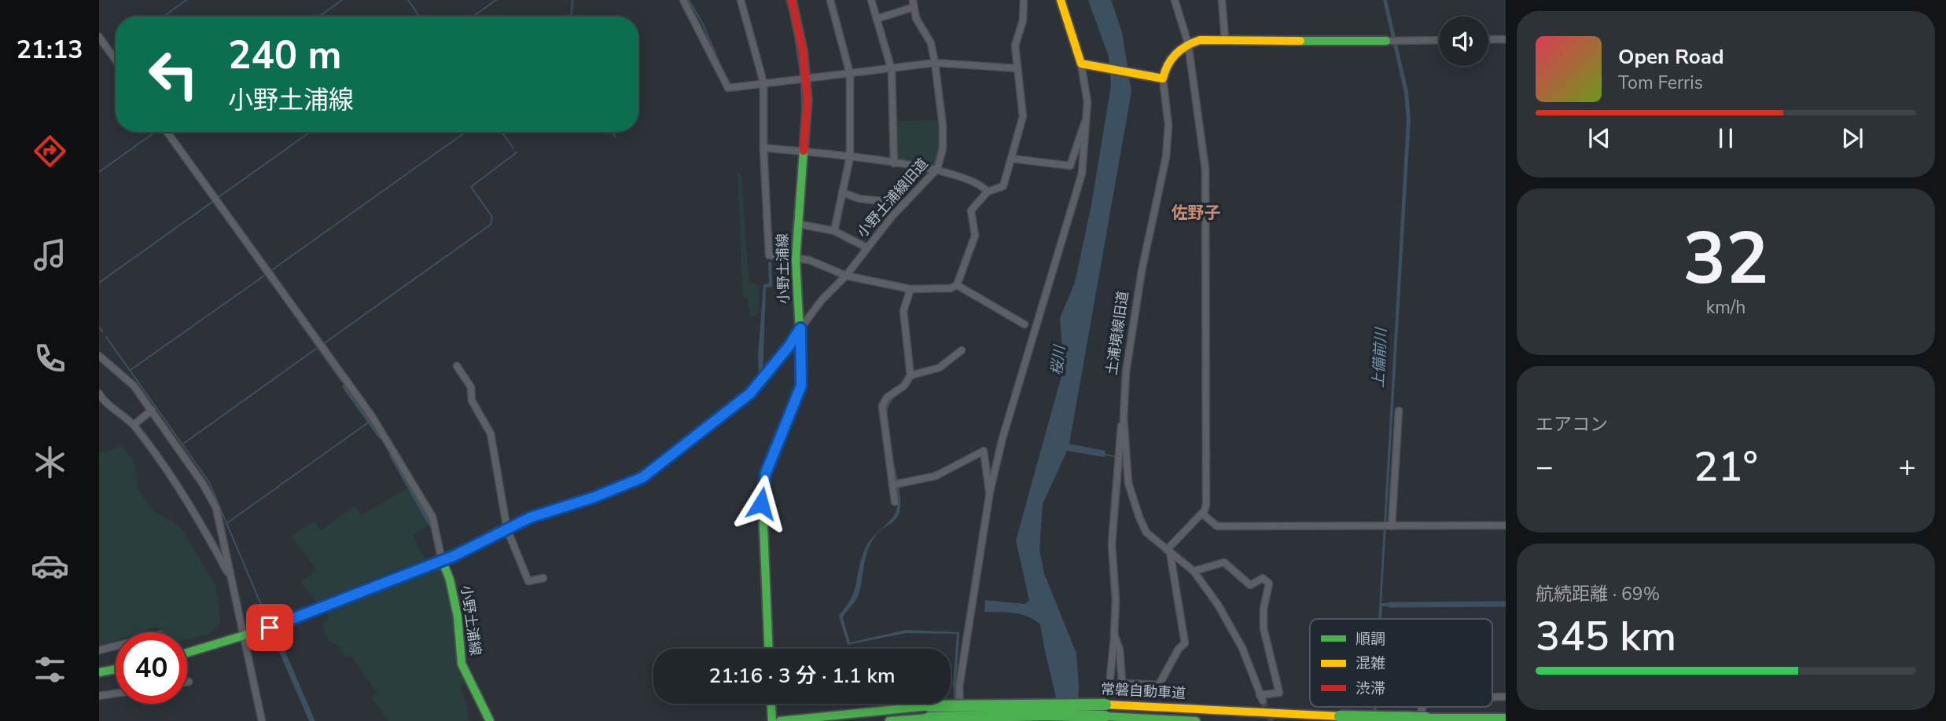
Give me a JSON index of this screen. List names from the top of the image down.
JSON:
{
  "streets": {
    "main road": ["小野土浦線", "常磐自動車道"],
    "street": ["小野土浦線旧道", "土浦境線旧道"]
  },
  "crossings": [
    ["小野土浦線旧道", "小野土浦線"]
  ],
  "districts": ["佐野子"],
  "water": ["上備前川", "桜川"],
  "legend": ["順調", "混雑", "渋滞"],
  "page": {
    "tabs": "21:13",
    "turn": ["240 m", "小野土浦線"],
    "song": ["Open Road", "Tom Ferris"],
    "tile": [
      ["32", "km/h"],
      "エアコン",
      ["航続距離 · 69%", "345 km"]
    ],
    "heat": ["−", "21°", "+"],
    "limit": "40",
    "trip": "21:16 · 3 分 · 1.1 km"
  }
}
